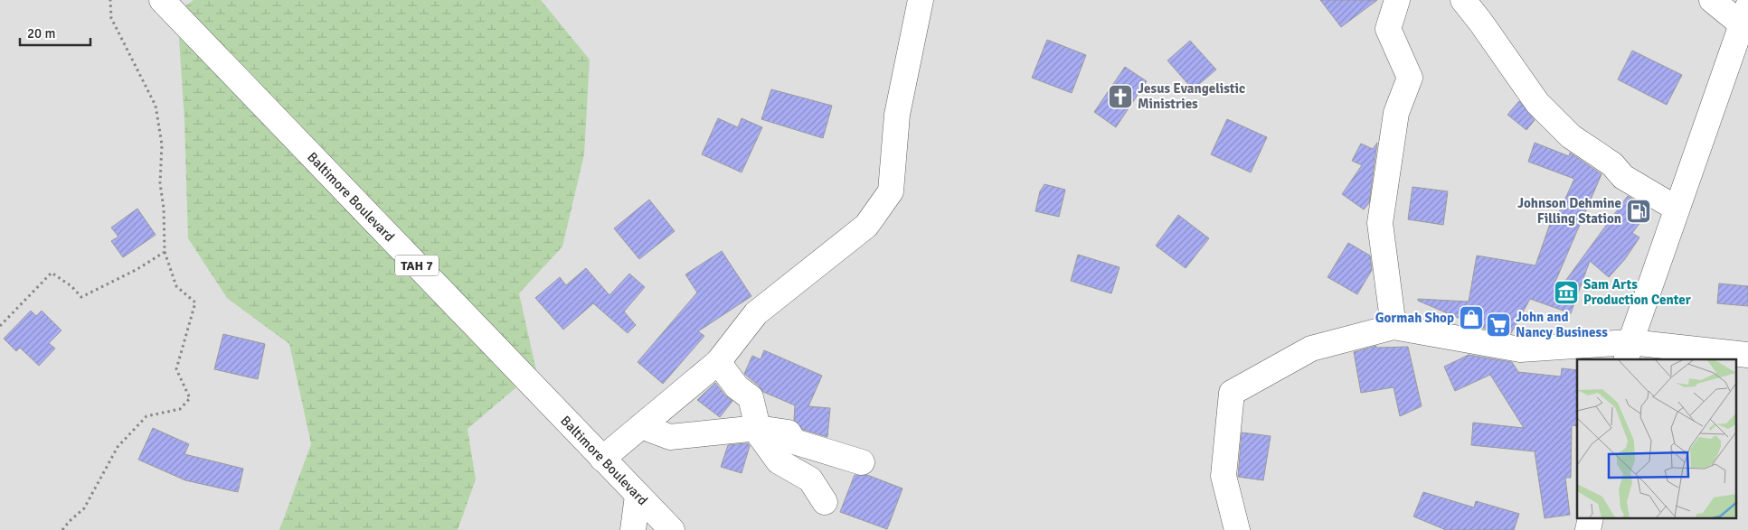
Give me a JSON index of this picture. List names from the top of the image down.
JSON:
{
  "streets": {
    "main road": ["Baltimore Boulevard", "TAH 7"]
  },
  "places": {
    "church": ["Jesus Evangelistic Ministries"],
    "fuel station": ["Johnson Dehmine Filling Station"],
    "museum": ["Sam Arts Production Center"],
    "shop": ["Gormah Shop"],
    "supermarket": ["John and Nancy Business"]
  },
  "scale_bar": "20 m"
}
